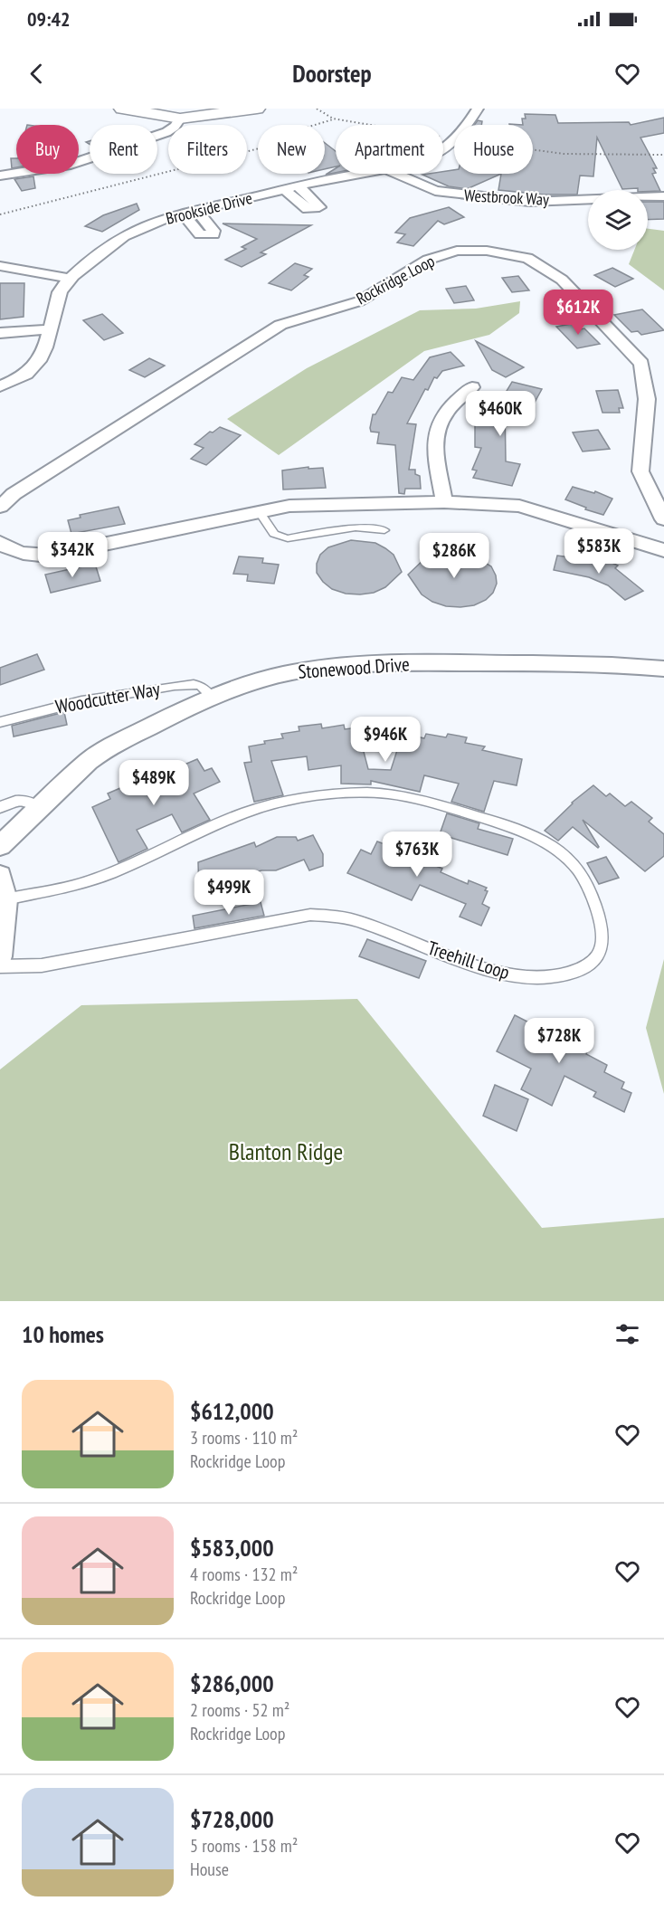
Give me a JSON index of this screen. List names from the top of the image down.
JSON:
{
  "streets": {
    "street": [
      "Westbrook Way",
      "Brookside Drive",
      "Rockridge Loop",
      "Stonewood Drive"
    ],
    "lane": ["Woodcutter Way", "Treehill Loop"]
  },
  "crossings": [
    ["Stonewood Drive", "Woodcutter Way"]
  ],
  "parks": ["Blanton Ridge"],
  "page": {
    "status": "09:42",
    "header": "Doorstep",
    "chip": [
      "Buy",
      "Rent",
      "Filters",
      "New",
      "Apartment",
      "House"
    ],
    "price": [
      "$612K",
      "$460K",
      "$583K",
      "$342K",
      "$286K",
      "$946K",
      "$489K",
      "$763K",
      "$499K",
      "$728K"
    ],
    "heading": "10 homes",
    "list": [
      {
        "name": "$612,000",
        "note": "3 rooms · 110 m² · Rockridge Loop"
      },
      {
        "name": "$583,000",
        "note": "4 rooms · 132 m² · Rockridge Loop"
      },
      {
        "name": "$286,000",
        "note": "2 rooms · 52 m² · Rockridge Loop"
      },
      {
        "name": "$728,000",
        "note": "5 rooms · 158 m² · House"
      }
    ]
  }
}
